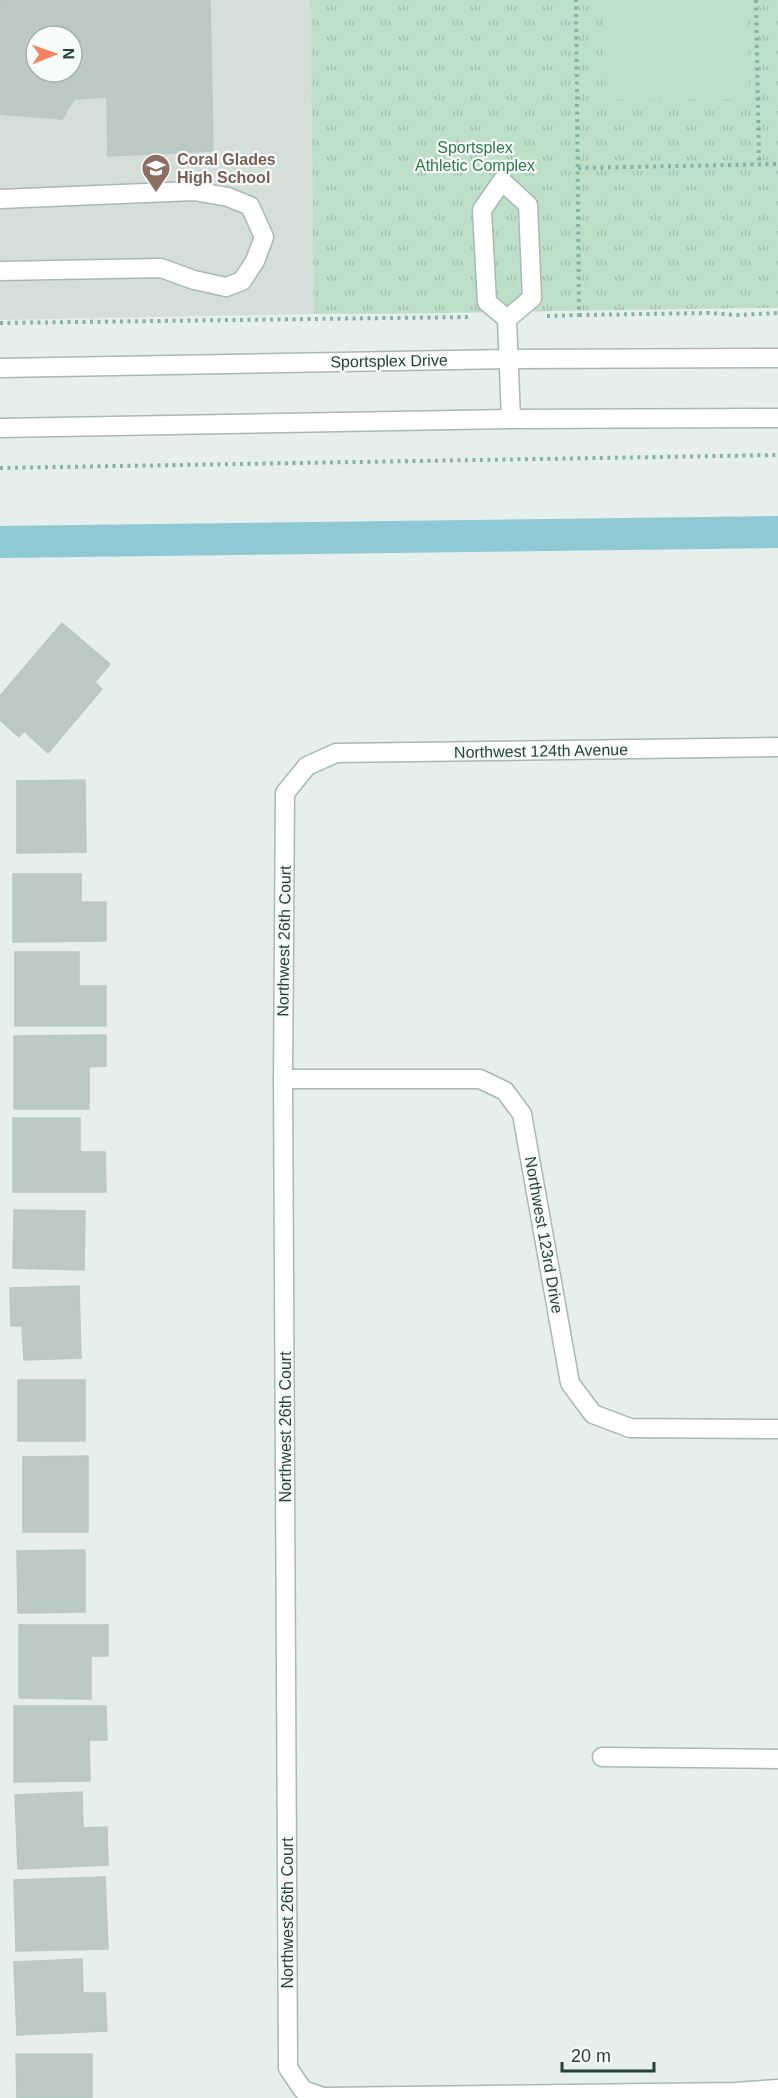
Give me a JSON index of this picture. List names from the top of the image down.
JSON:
{
  "streets": {
    "street": [
      "Sportsplex Drive",
      "Northwest 124th Avenue",
      "Northwest 26th Court",
      "Northwest 123rd Drive"
    ]
  },
  "crossings": [
    ["Northwest 124th Avenue", "Northwest 26th Court"],
    ["Northwest 26th Court", "Northwest 123rd Drive"]
  ],
  "parks": ["Sportsplex Athletic Complex"],
  "places": {
    "school or university": ["Coral Glades High School"]
  },
  "scale_bar": "20 m",
  "north": "right"
}
